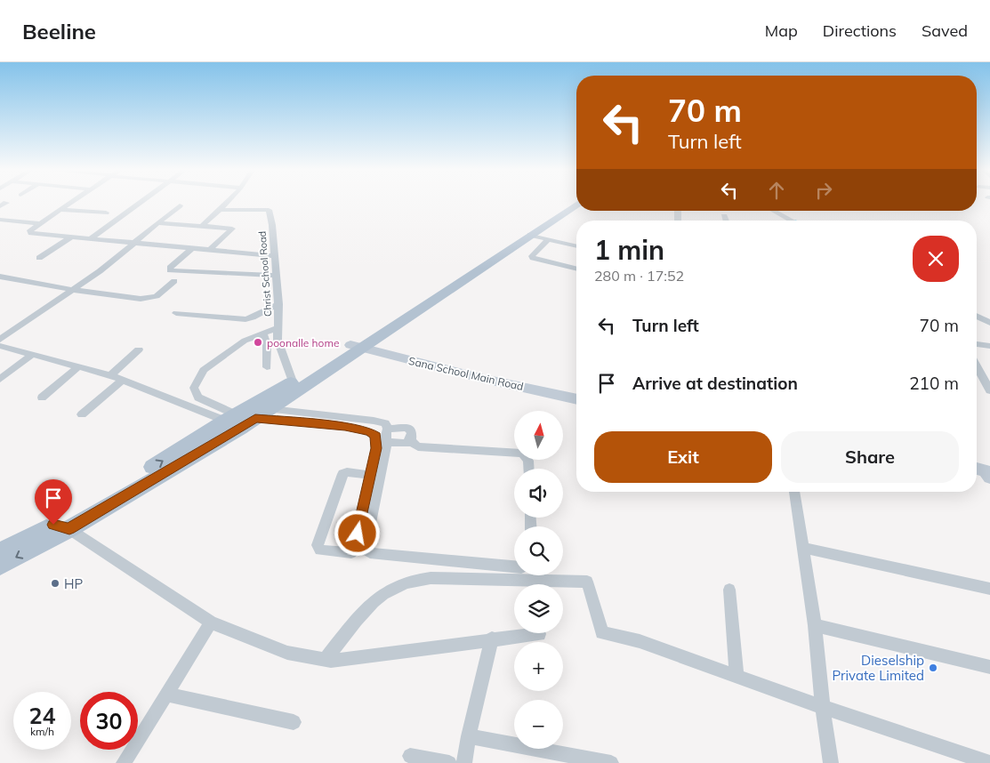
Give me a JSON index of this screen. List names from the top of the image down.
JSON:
{
  "streets": {
    "street": ["Christ School Road", "Sana School Main Road"]
  },
  "places": ["poonalle home", "HP", "Dieselship Private Limited"],
  "north": "top",
  "page": {
    "header": "Beeline",
    "nav": ["Map", "Directions", "Saved"],
    "turn": ["70 m", "Turn left"],
    "heading": ["1 min", "280 m · 17:52"],
    "list": [
      {
        "name": "Turn left",
        "value": "70 m"
      },
      {
        "name": "Arrive at destination",
        "value": "210 m"
      }
    ],
    "map_buttons": ["+", "−"],
    "buttons": ["Exit", "Share"],
    "speed": "24 km/h",
    "limit": "30"
  }
}
